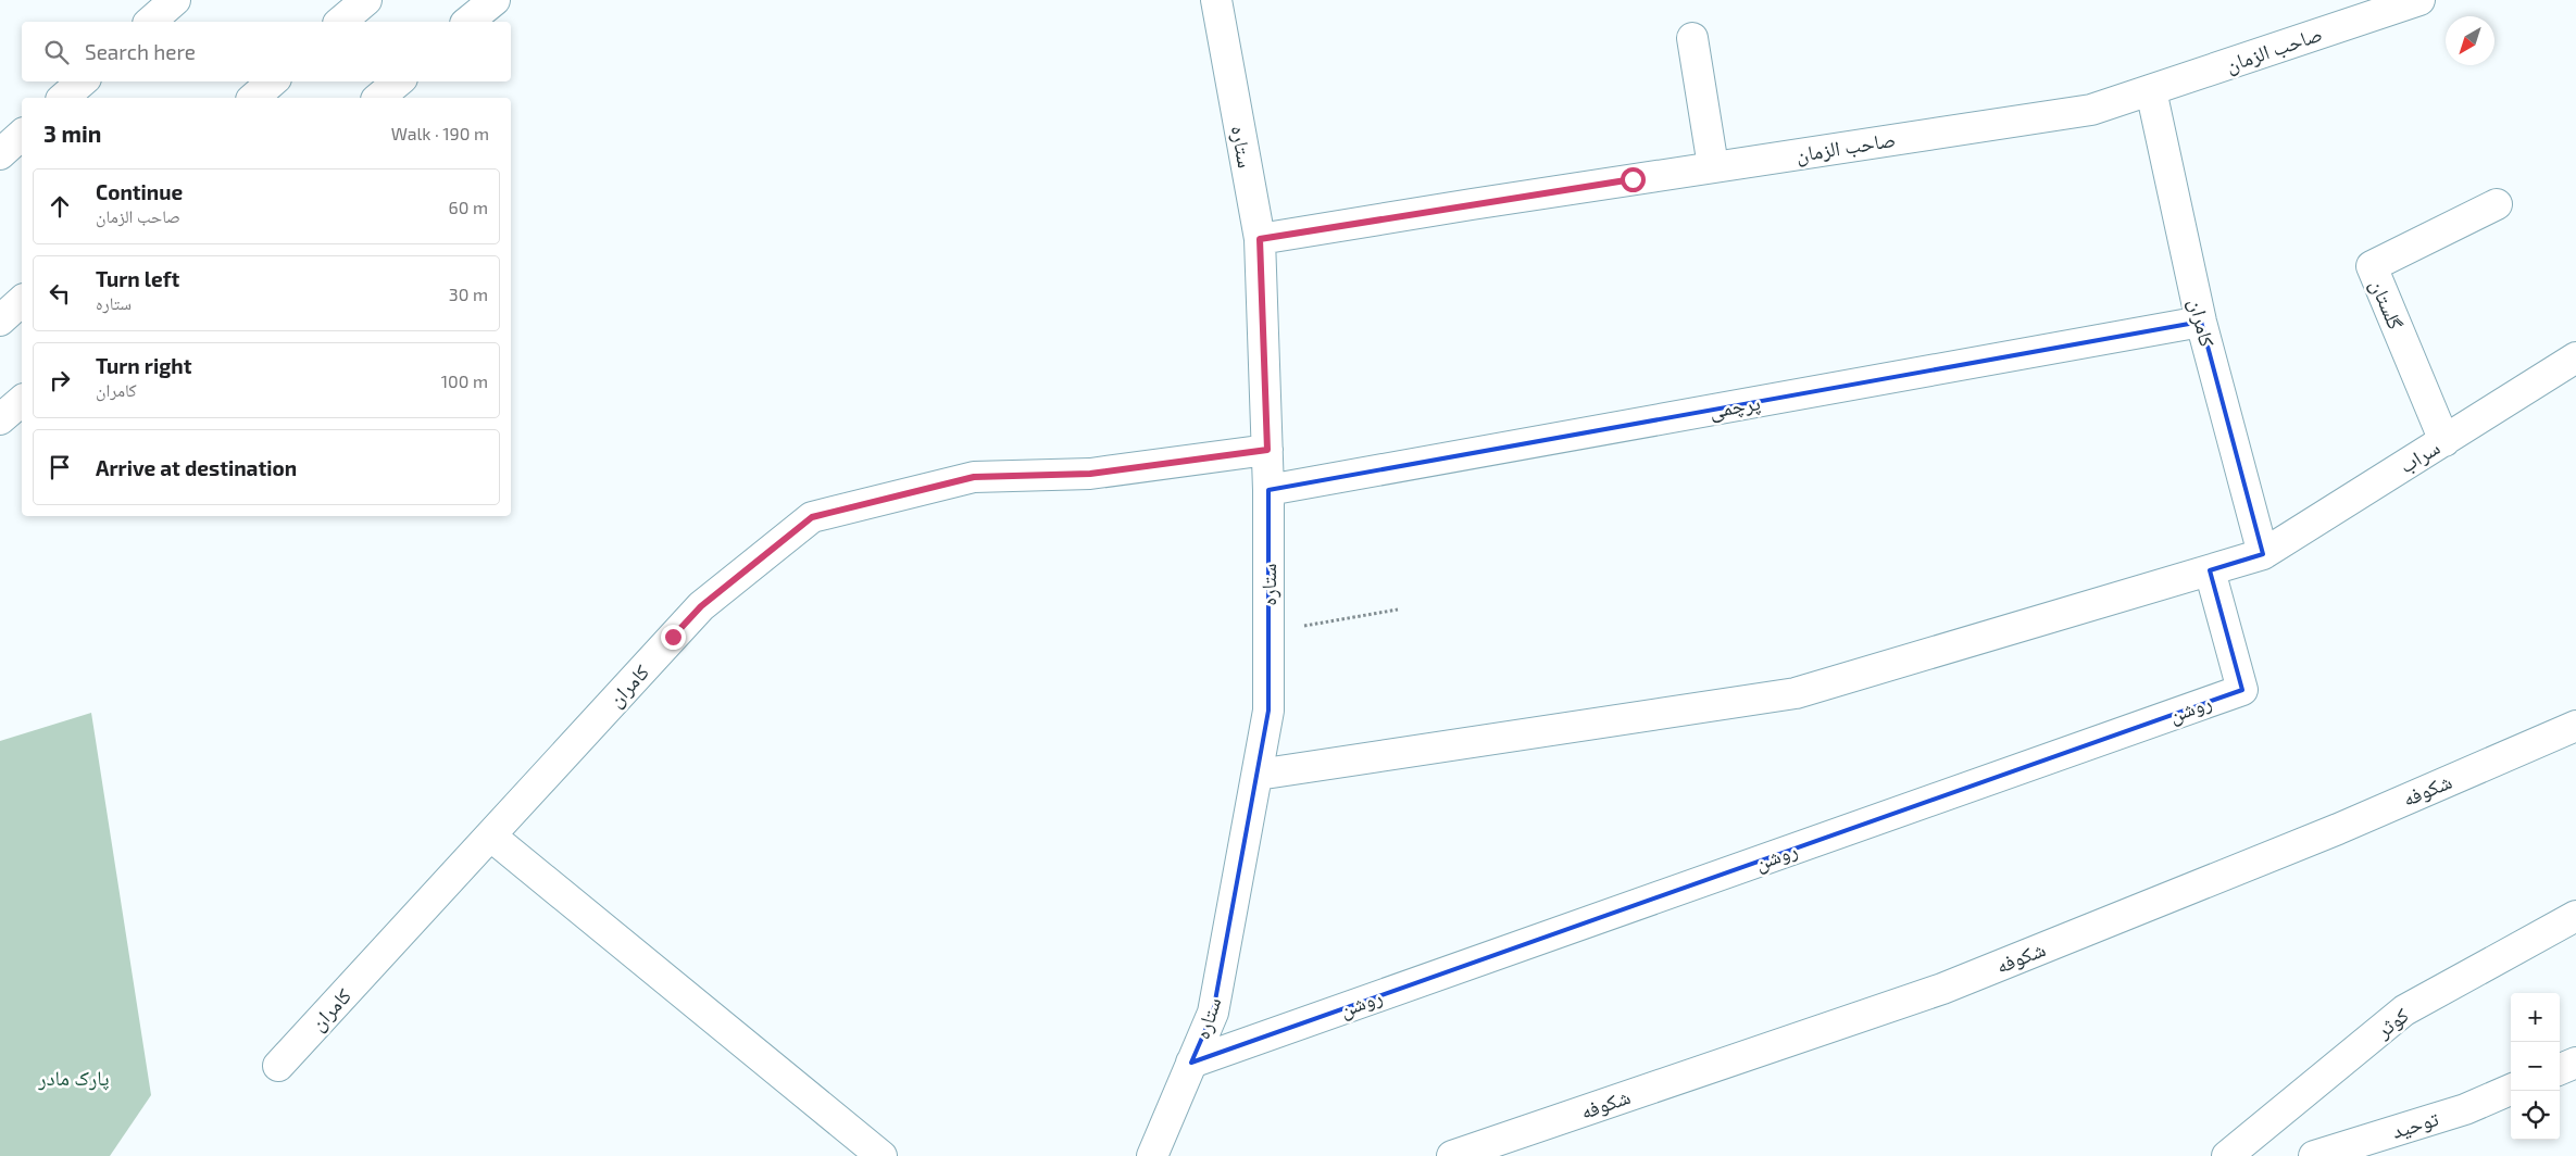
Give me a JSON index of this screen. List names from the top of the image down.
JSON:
{
  "streets": {
    "main road": [
      "صاحب الزمان",
      "ستاره",
      "گلستان",
      "کامران",
      "پرچمی",
      "سراب",
      "روشن",
      "شکوفه",
      "کوثر",
      "توحید"
    ]
  },
  "crossings": [
    ["صاحب الزمان", "ستاره"],
    ["صاحب الزمان", "کامران"],
    ["ستاره", "کامران"],
    ["ستاره", "پرچمی"],
    ["ستاره", "سراب"],
    ["ستاره", "روشن"],
    ["گلستان", "سراب"],
    ["کامران", "پرچمی"],
    ["کامران", "سراب"],
    ["سراب", "روشن"]
  ],
  "parks": ["پارک مادر"],
  "north": "bottom left",
  "page": {
    "search": "Search here",
    "heading": ["3 min", "Walk · 190 m"],
    "list": [
      ["Continue", "صاحب الزمان", "60 m"],
      ["Turn left", "ستاره", "30 m"],
      ["Turn right", "کامران", "100 m"],
      "Arrive at destination"
    ],
    "map_buttons": ["+", "−"]
  }
}
